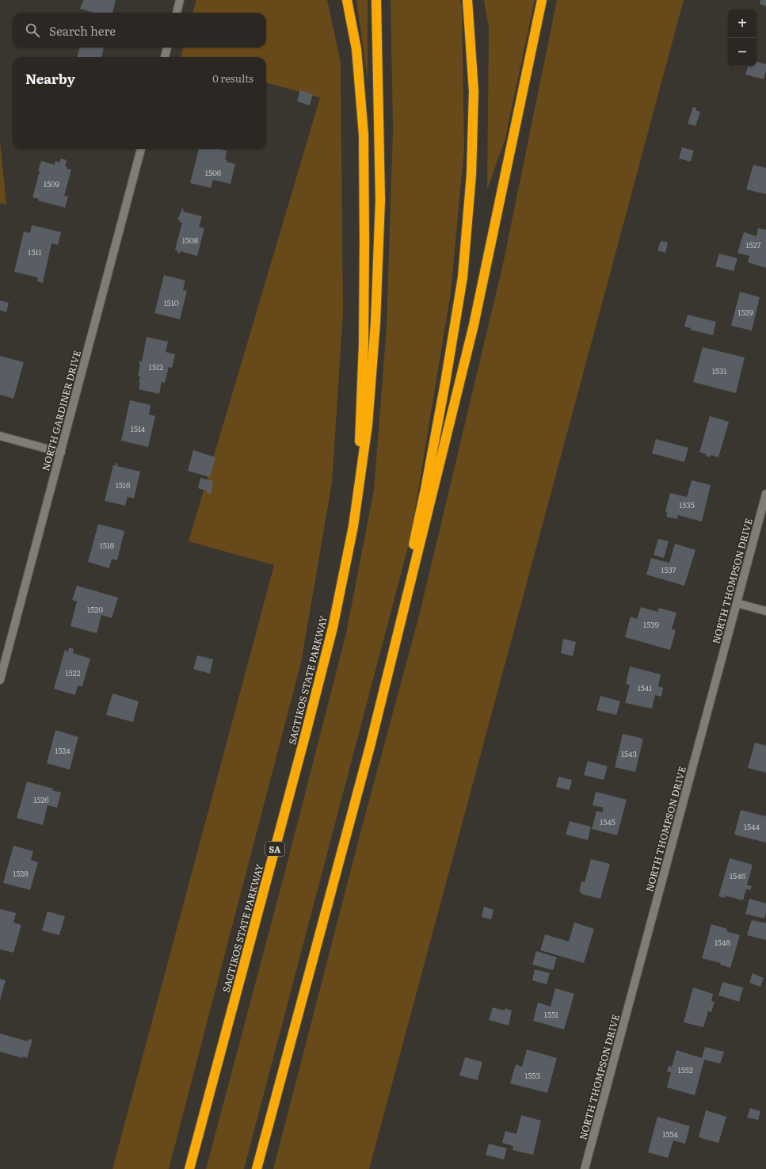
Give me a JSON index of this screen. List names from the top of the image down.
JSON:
{
  "streets": {
    "highway": ["SAGTIKOS STATE PARKWAY", "SA"],
    "street": ["NORTH GARDINER DRIVE", "NORTH THOMPSON DRIVE"]
  },
  "house_numbers": [
    "1506",
    "1509",
    "1508",
    "1527",
    "1511",
    "1510",
    "1529",
    "1512",
    "1531",
    "1514",
    "1516",
    "1535",
    "1518",
    "1537",
    "1520",
    "1539",
    "1522",
    "1541",
    "1524",
    "1543",
    "1526",
    "1545",
    "1544",
    "1528",
    "1546",
    "1548",
    "1551",
    "1552",
    "1553",
    "1554"
  ],
  "page": {
    "map_buttons": ["+", "−"],
    "search": "Search here",
    "heading": ["Nearby", "0 results"]
  }
}
